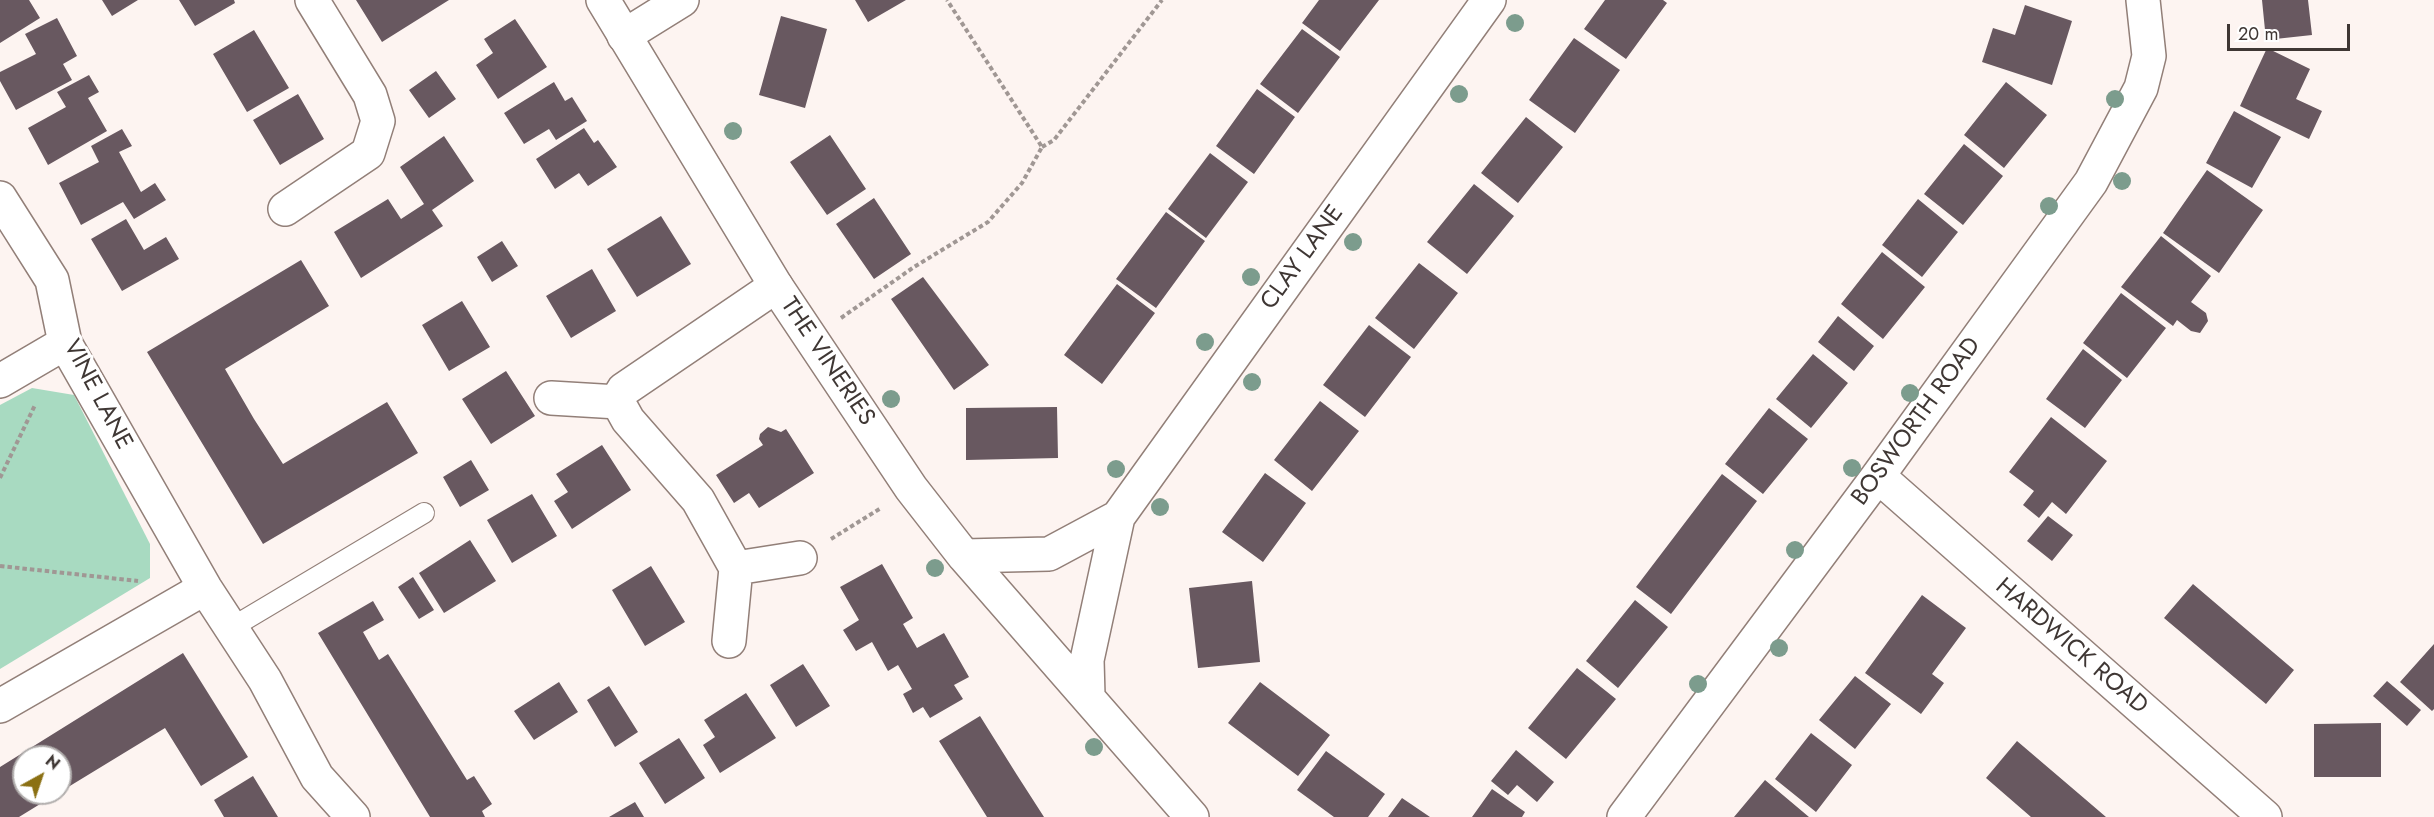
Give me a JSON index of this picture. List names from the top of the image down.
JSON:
{
  "streets": {
    "street": [
      "CLAY LANE",
      "THE VINERIES",
      "VINE LANE",
      "BOSWORTH ROAD",
      "HARDWICK ROAD"
    ]
  },
  "crossings": [
    ["CLAY LANE", "THE VINERIES"],
    ["BOSWORTH ROAD", "HARDWICK ROAD"]
  ],
  "scale_bar": "20 m",
  "north": "top right"
}
